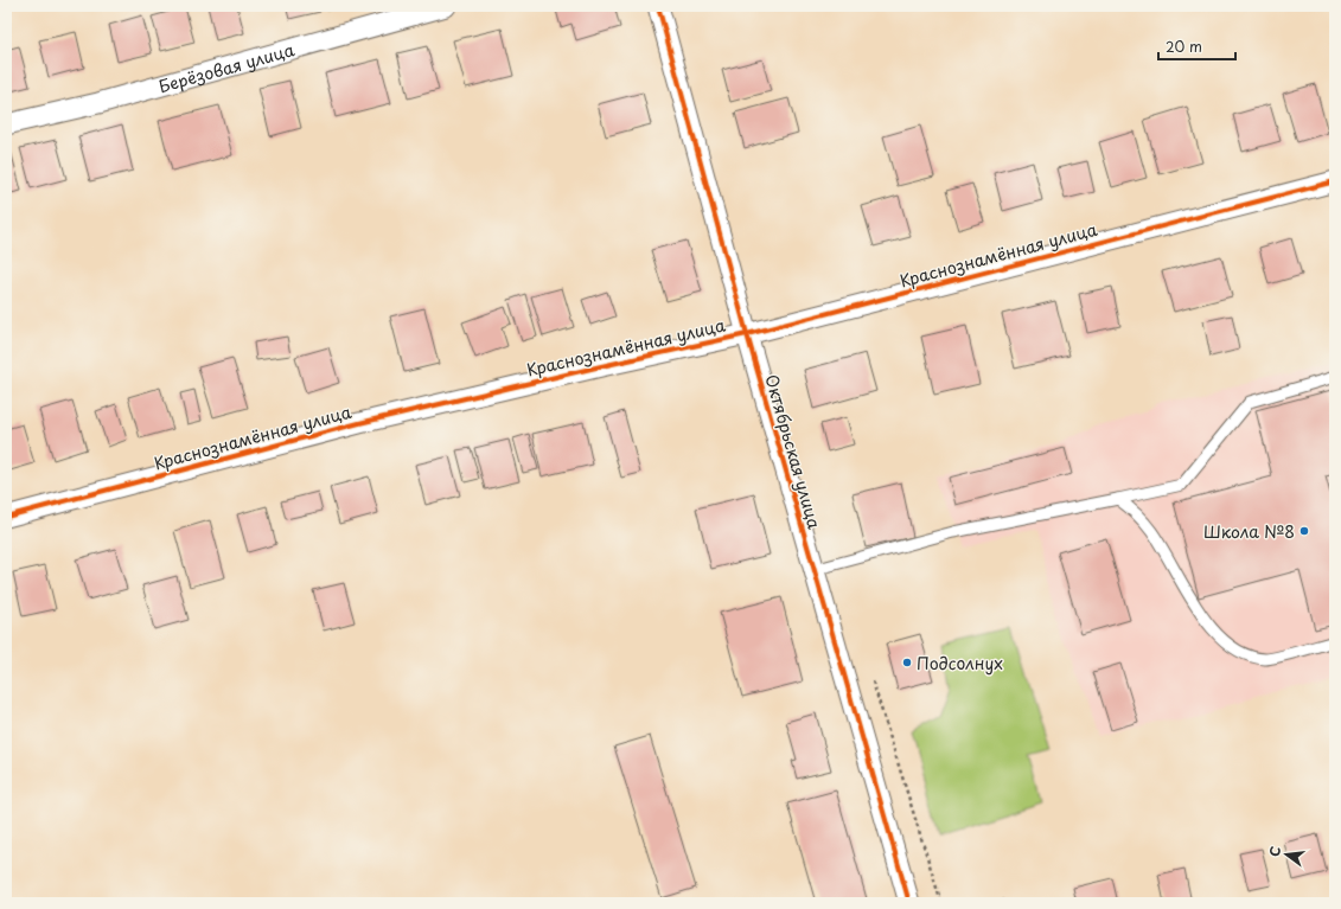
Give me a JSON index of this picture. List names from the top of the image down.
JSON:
{
  "streets": {
    "street": ["Берёзовая улица", "Краснознамённая улица", "Октябрьская улица"]
  },
  "crossings": [
    ["Краснознамённая улица", "Октябрьская улица"]
  ],
  "places": ["Школа №8", "Подсолнух"],
  "scale_bar": "20 m",
  "north": "left"
}
